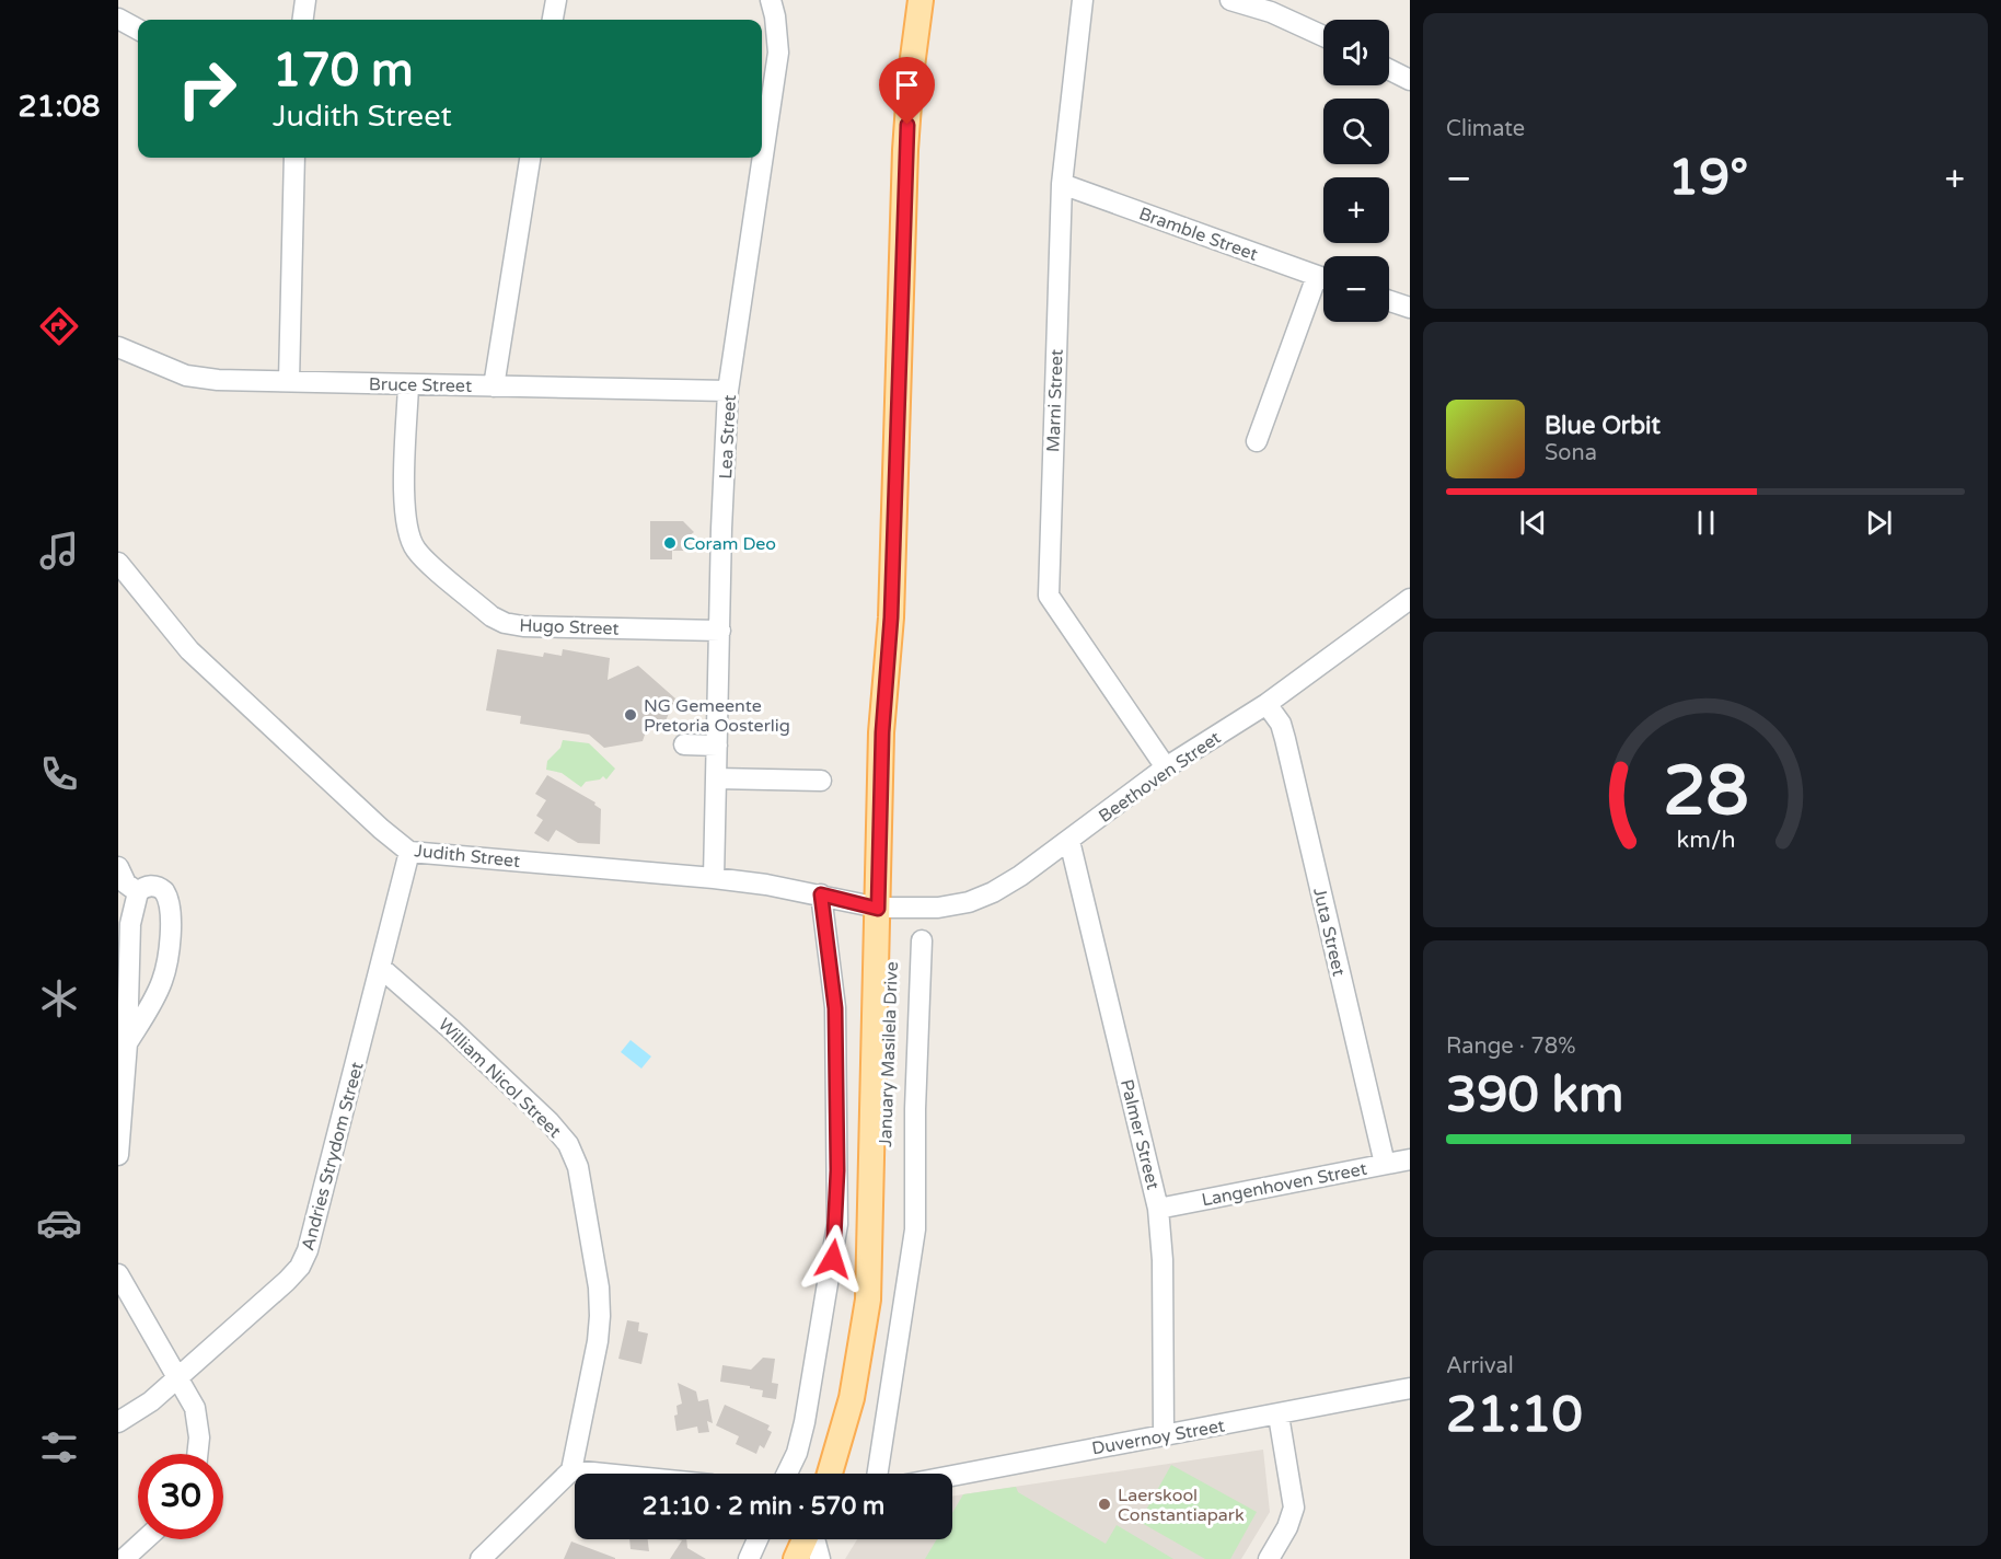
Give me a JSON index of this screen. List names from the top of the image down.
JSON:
{
  "streets": {
    "main road": ["January Masilela Drive"],
    "street": [
      "Bramble Street",
      "Bruce Street",
      "Marni Street",
      "Lea Street",
      "Hugo Street",
      "Beethoven Street",
      "Judith Street",
      "Juta Street",
      "William Nicol Street",
      "Palmer Street",
      "Andries Strydom Street",
      "Langenhoven Street",
      "Duvernoy Street"
    ]
  },
  "crossings": [
    ["Bramble Street", "Marni Street"],
    ["Bruce Street", "Lea Street"],
    ["Bruce Street", "Hugo Street"],
    ["Marni Street", "Beethoven Street"],
    ["Lea Street", "Hugo Street"],
    ["Lea Street", "Judith Street"],
    ["Beethoven Street", "Judith Street"],
    ["Beethoven Street", "Juta Street"],
    ["Beethoven Street", "January Masilela Drive"],
    ["Beethoven Street", "Palmer Street"],
    ["Judith Street", "January Masilela Drive"],
    ["Judith Street", "Andries Strydom Street"],
    ["Juta Street", "Langenhoven Street"],
    ["William Nicol Street", "Andries Strydom Street"],
    ["Palmer Street", "Langenhoven Street"],
    ["Palmer Street", "Duvernoy Street"]
  ],
  "places": ["Coram Deo", "NG Gemeente Pretoria Oosterlig", "Laerskool Constantiapark"],
  "page": {
    "tabs": "21:08",
    "tile": [
      "Climate",
      ["Range · 78%", "390 km"],
      ["Arrival", "21:10"]
    ],
    "map_buttons": ["+", "−"],
    "turn": ["170 m", "Judith Street"],
    "heat": ["−", "19°", "+"],
    "song": ["Blue Orbit", "Sona"],
    "limit": "30",
    "trip": "21:10 · 2 min · 570 m",
    "gauge": ["28", "km/h"]
  }
}
